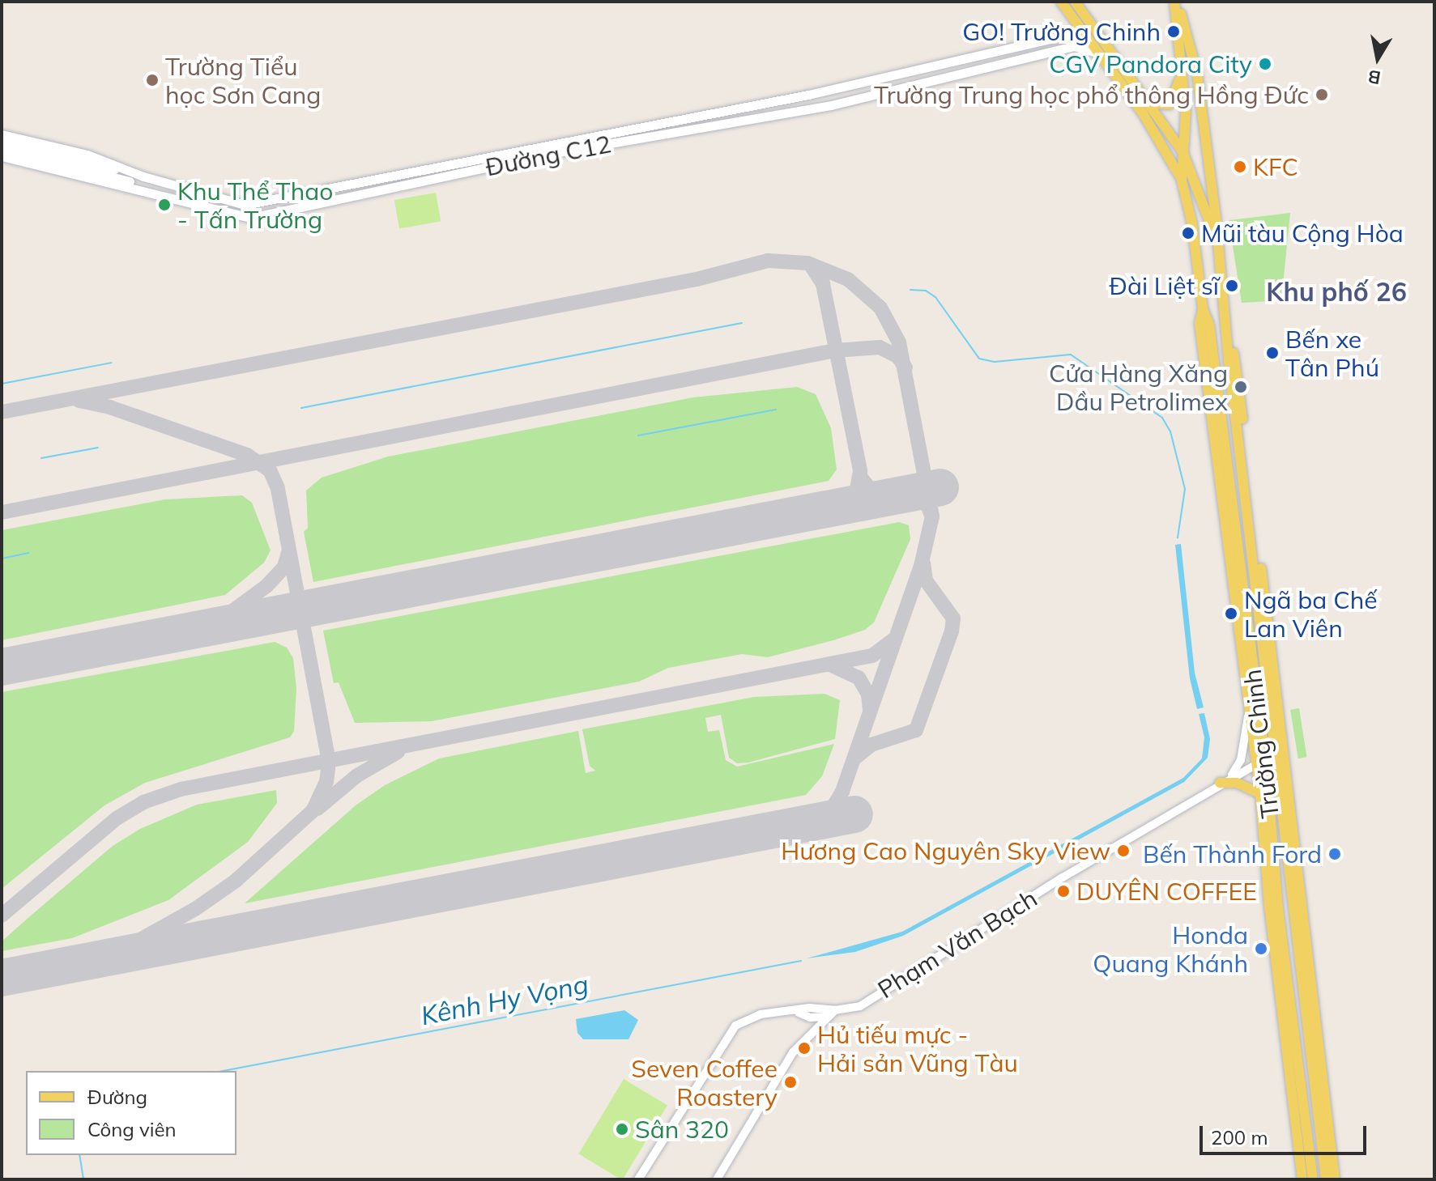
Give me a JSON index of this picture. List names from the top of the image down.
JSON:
{
  "streets": {
    "main road": ["Đường C12", "Trường Chinh"],
    "street": ["Phạm Văn Bạch"]
  },
  "crossings": [
    ["Trường Chinh", "Phạm Văn Bạch"]
  ],
  "districts": ["Khu phố 26"],
  "water": ["Kênh Hy Vọng"],
  "places": [
    "GO! Trường Chinh",
    "CGV Pandora City",
    "Trường Tiểu học Sơn Cang",
    "Trường Trung học phổ thông Hồng Đức",
    "KFC",
    "Khu Thể Thao - Tấn Trường",
    "Mũi tàu Cộng Hòa",
    "Đài Liệt sĩ",
    "Bến xe Tân Phú",
    "Cửa Hàng Xăng Dầu Petrolimex",
    "Ngã ba Chế Lan Viên",
    "Hương Cao Nguyên Sky View",
    "Bến Thành Ford",
    "DUYÊN COFFEE",
    "Honda Quang Khánh",
    "Hủ tiếu mực - Hải sản Vũng Tàu",
    "Seven Coffee Roastery",
    "Sân 320"
  ],
  "legend": ["Đường", "Công viên"],
  "scale_bar": "200 m",
  "north": "bottom"
}
